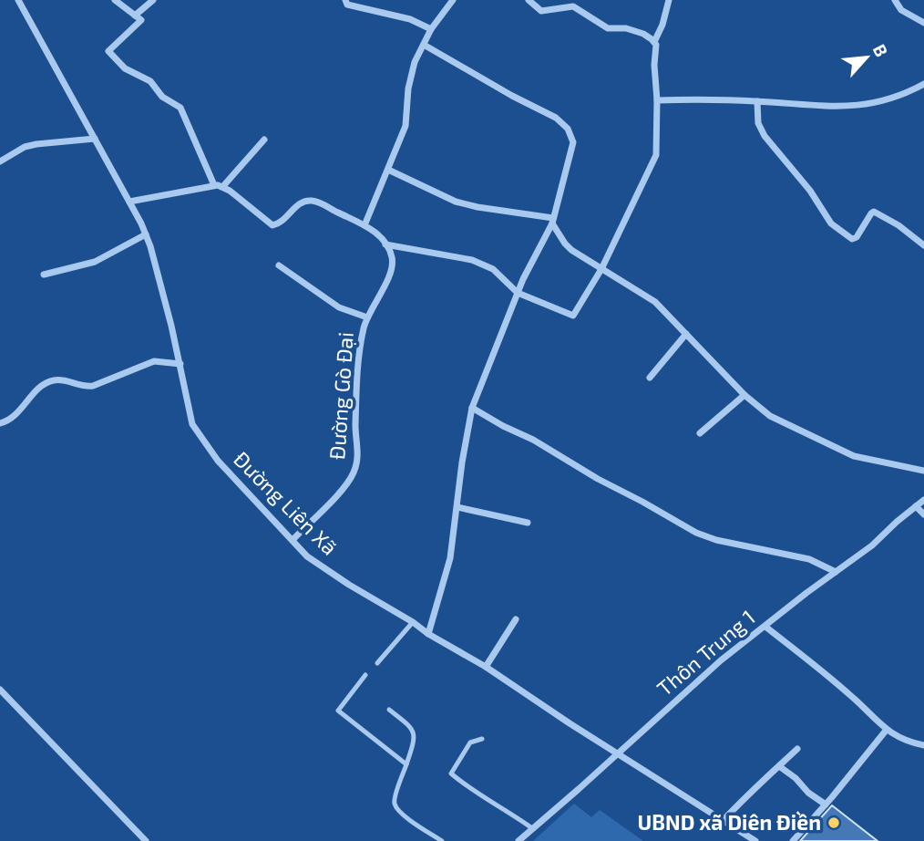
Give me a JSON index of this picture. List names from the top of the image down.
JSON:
{
  "streets": {
    "street": ["Đường Gò Đại", "Đường Liên Xã", "Thôn Trung 1"]
  },
  "crossings": [
    ["Đường Gò Đại", "Đường Liên Xã"],
    ["Đường Liên Xã", "Thôn Trung 1"]
  ],
  "places": ["UBND xã Diên Điền"],
  "north": "top right"
}
